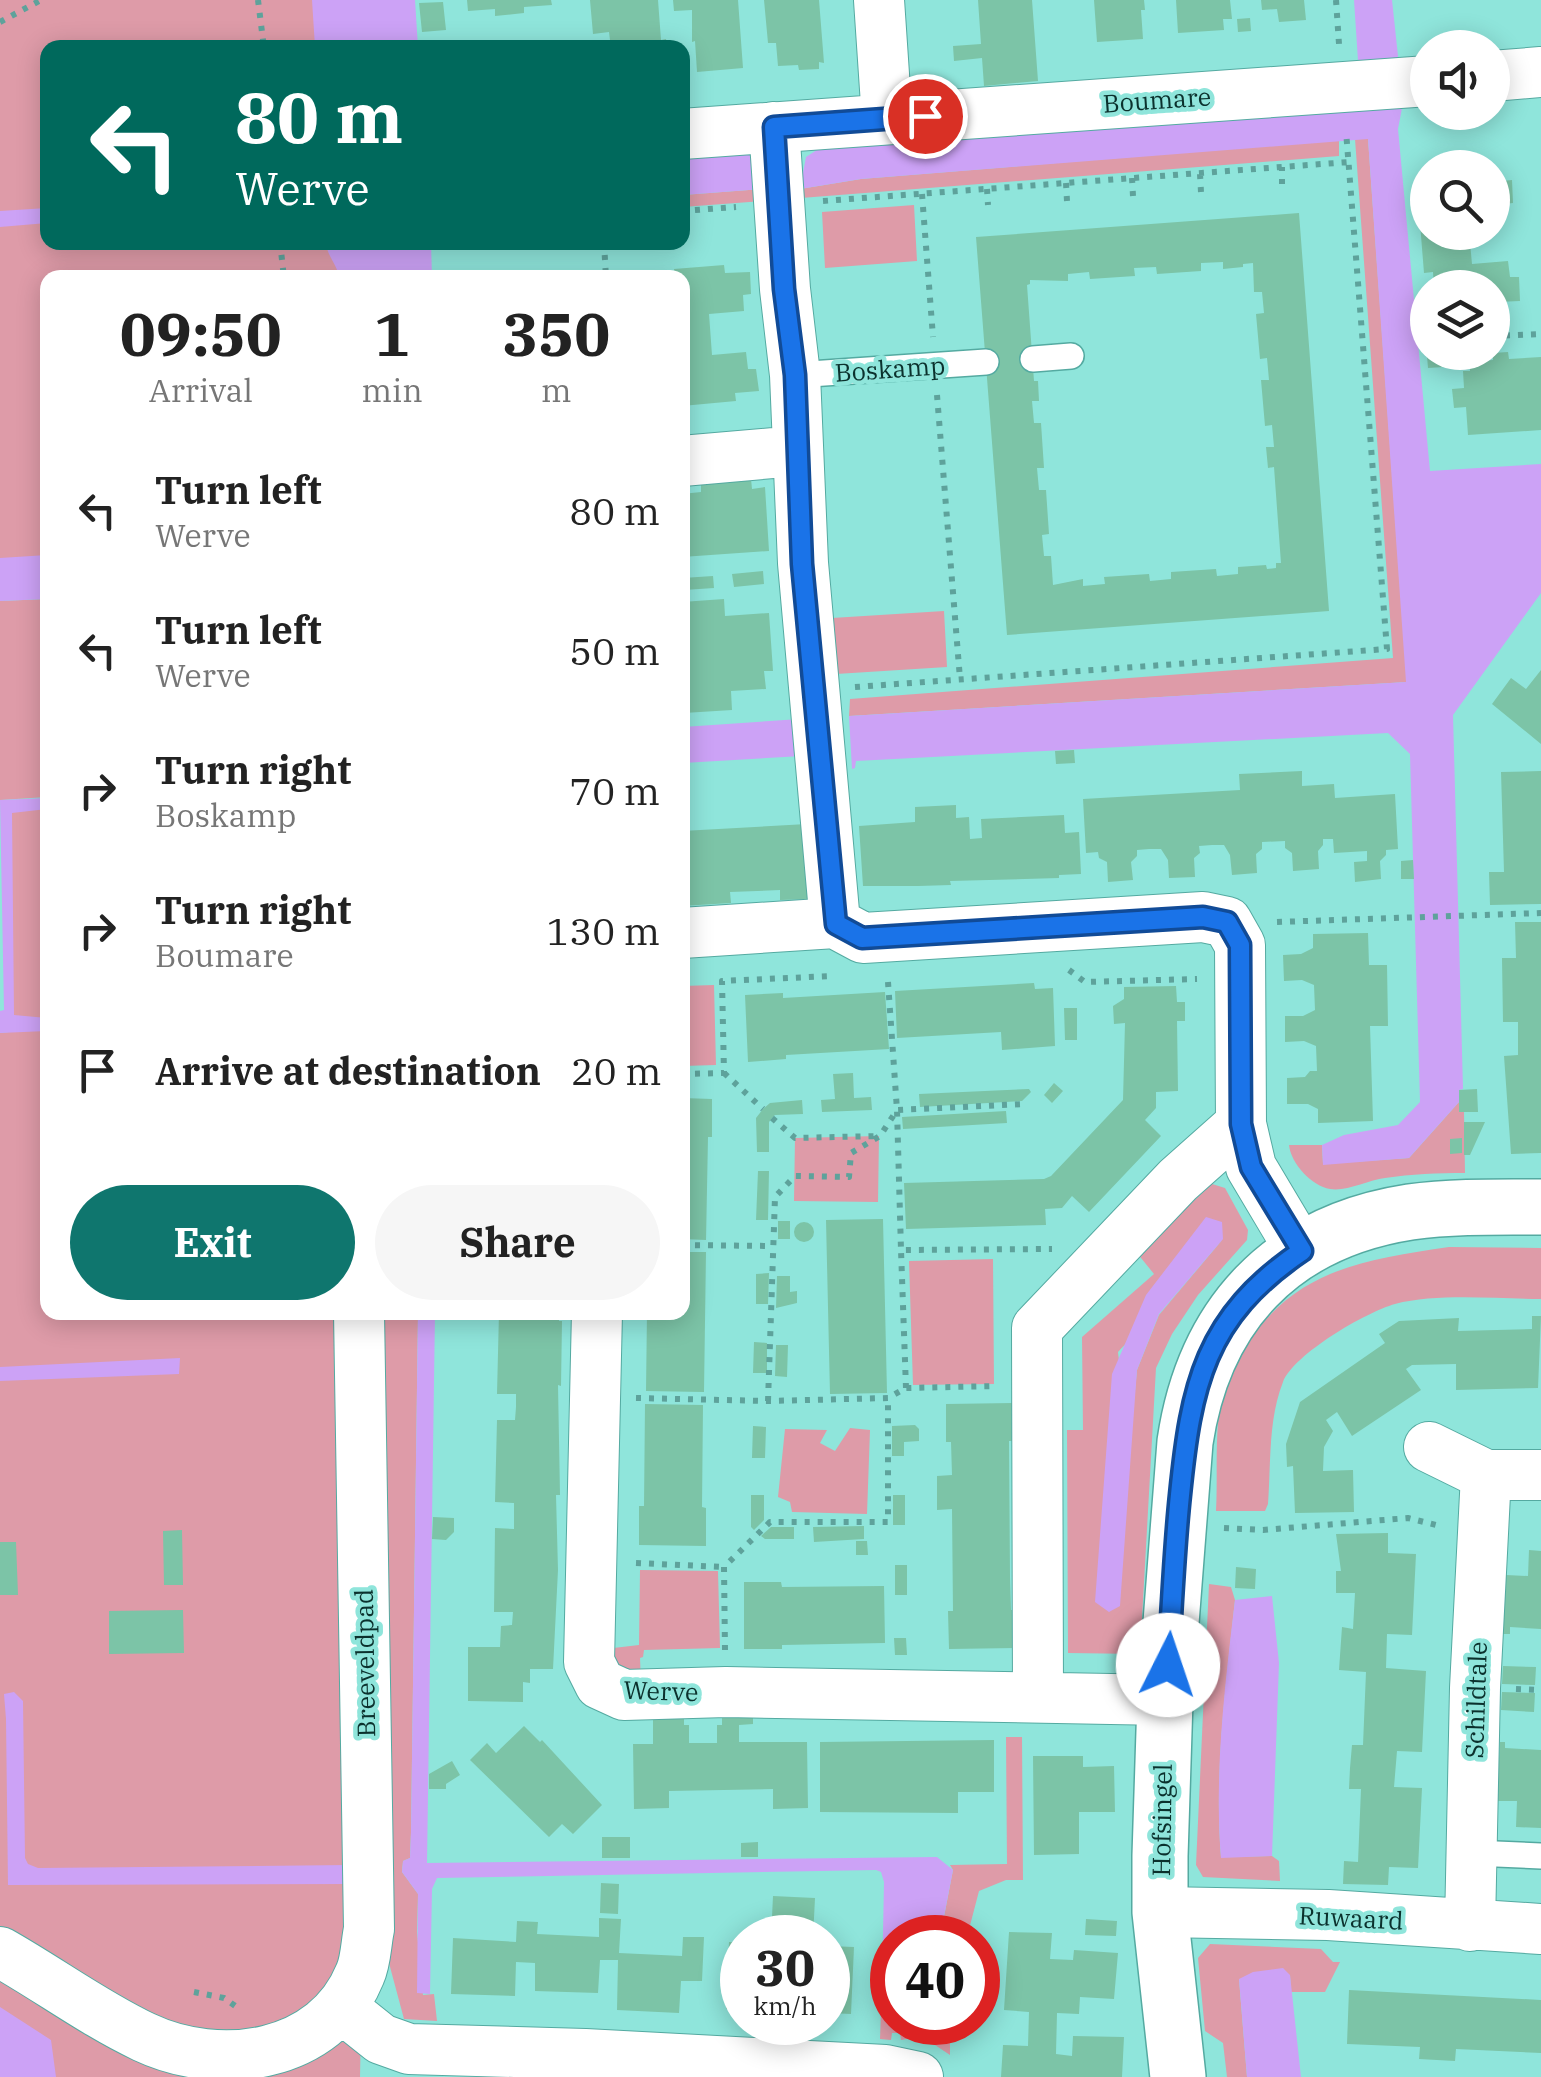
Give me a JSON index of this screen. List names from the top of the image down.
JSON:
{
  "streets": {
    "street": [
      "Boumare",
      "Breeveldpad",
      "Werve",
      "Schildtale",
      "Hofsingel",
      "Ruwaard"
    ],
    "lane": ["Boskamp"]
  },
  "crossings": [
    ["Werve", "Hofsingel"],
    ["Schildtale", "Ruwaard"],
    ["Hofsingel", "Ruwaard"]
  ],
  "page": {
    "turn": ["80 m", "Werve"],
    "eta": [
      "09:50",
      "Arrival",
      "1",
      "min",
      "350",
      "m"
    ],
    "list": [
      {
        "name": "Turn left",
        "note": "Werve",
        "value": "80 m"
      },
      {
        "name": "Turn left",
        "note": "Werve",
        "value": "50 m"
      },
      {
        "name": "Turn right",
        "note": "Boskamp",
        "value": "70 m"
      },
      {
        "name": "Turn right",
        "note": "Boumare",
        "value": "130 m"
      },
      {
        "name": "Arrive at destination",
        "value": "20 m"
      }
    ],
    "buttons": ["Exit", "Share"],
    "speed": "30 km/h",
    "limit": "40"
  }
}
